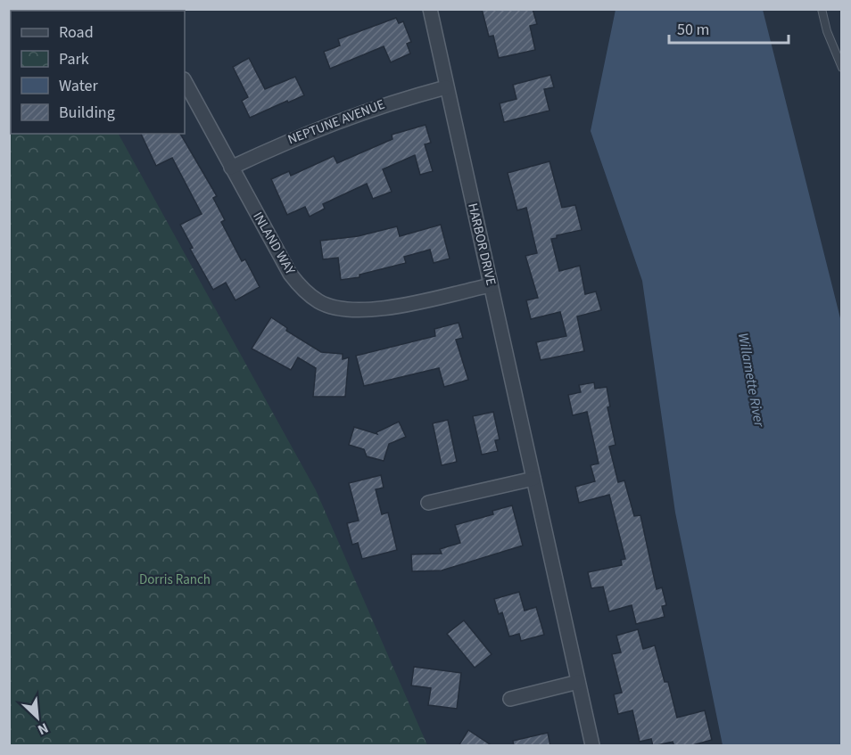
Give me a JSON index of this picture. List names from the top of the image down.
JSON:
{
  "streets": {
    "street": ["NEPTUNE AVENUE", "INLAND WAY", "HARBOR DRIVE"]
  },
  "crossings": [
    ["NEPTUNE AVENUE", "INLAND WAY"],
    ["NEPTUNE AVENUE", "HARBOR DRIVE"],
    ["INLAND WAY", "HARBOR DRIVE"]
  ],
  "water": ["Willamette River"],
  "parks": ["Dorris Ranch"],
  "legend": [
    "Road",
    "Park",
    "Water",
    "Building"
  ],
  "scale_bar": "50 m",
  "north": "bottom right"
}
